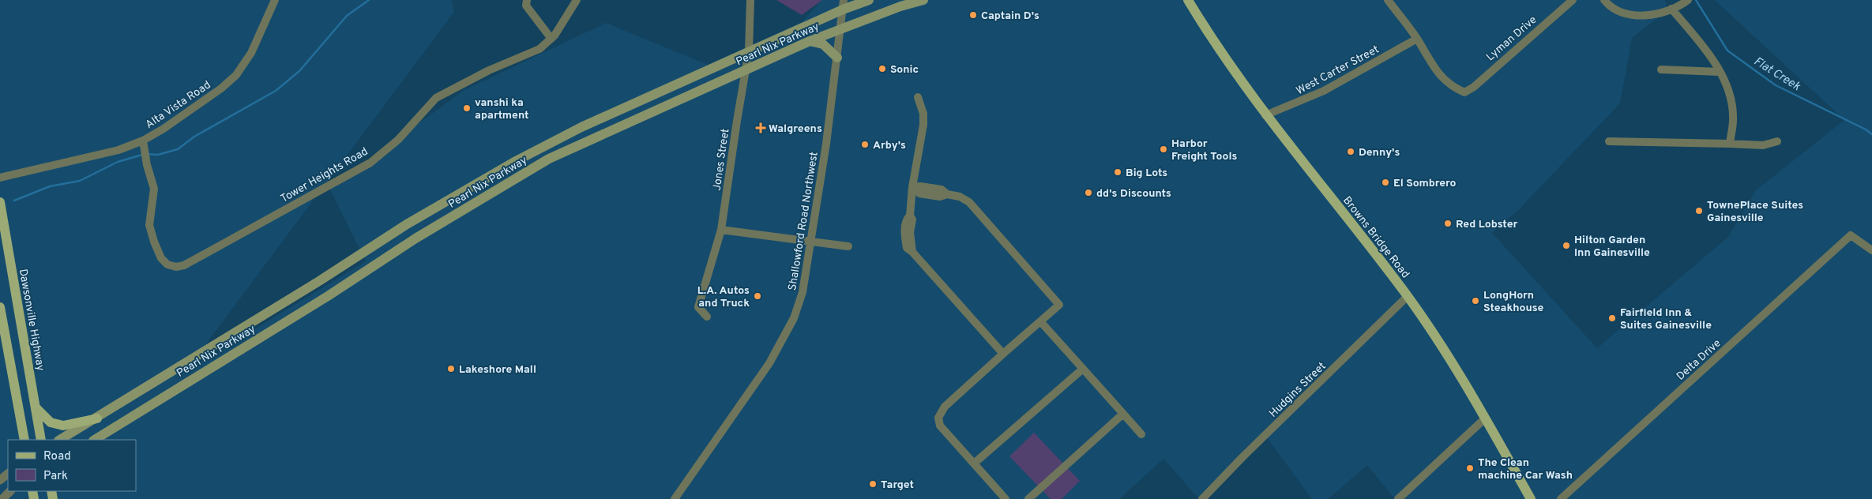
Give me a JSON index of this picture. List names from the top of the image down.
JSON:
{
  "streets": {
    "main road": ["Pearl Nix Parkway", "Browns Bridge Road", "Dawsonville Highway"],
    "street": [
      "Lyman Drive",
      "West Carter Street",
      "Alta Vista Road",
      "Jones Street",
      "Tower Heights Road",
      "Shallowford Road Northwest",
      "Delta Drive",
      "Hudgins Street"
    ]
  },
  "crossings": [
    ["Lyman Drive", "West Carter Street"],
    ["Pearl Nix Parkway", "Jones Street"],
    ["Pearl Nix Parkway", "Shallowford Road Northwest"],
    ["West Carter Street", "Browns Bridge Road"],
    ["Alta Vista Road", "Tower Heights Road"],
    ["Browns Bridge Road", "Hudgins Street"]
  ],
  "water": ["Flat Creek"],
  "places": {
    "other": [
      "Captain D's",
      "Sonic",
      "vanshi ka apartment",
      "Arby's",
      "Harbor Freight Tools",
      "Denny's",
      "Big Lots",
      "El Sombrero",
      "dd's Discounts",
      "TownePlace Suites Gainesville",
      "Red Lobster",
      "Hilton Garden Inn Gainesville",
      "L.A. Autos and Truck",
      "LongHorn Steakhouse",
      "Fairfield Inn & Suites Gainesville",
      "Lakeshore Mall",
      "The Clean machine Car Wash",
      "Target"
    ],
    "health": ["Walgreens"]
  },
  "legend": ["Road", "Park"]
}
